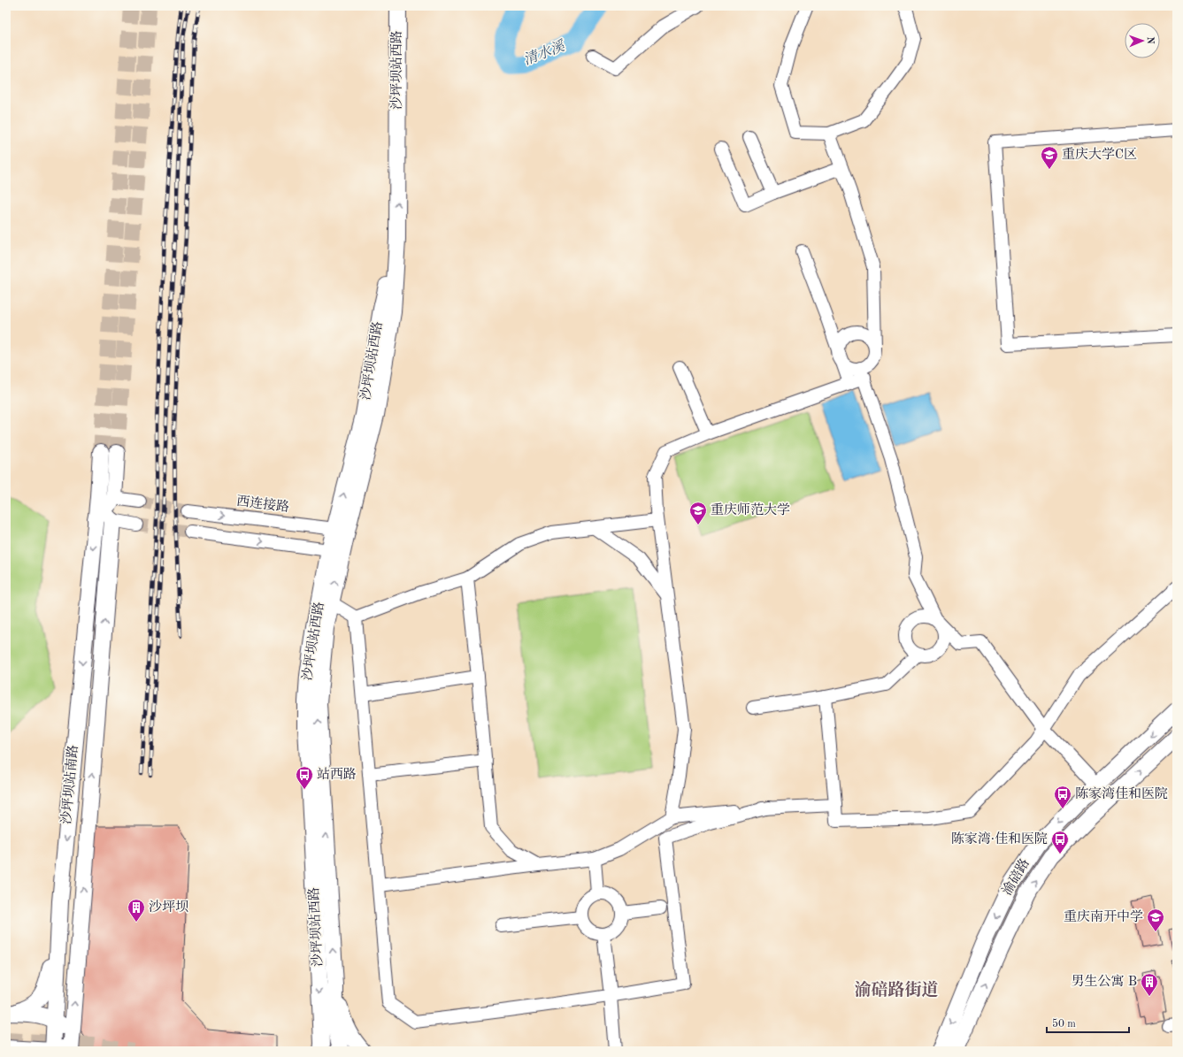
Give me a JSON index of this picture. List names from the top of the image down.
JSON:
{
  "streets": {
    "main road": ["沙坪坝站西路", "沙坪坝站南路", "渝碚路"],
    "street": ["西连接路"]
  },
  "crossings": [
    ["沙坪坝站西路", "西连接路"]
  ],
  "districts": ["渝碚路街道"],
  "water": ["清水溪"],
  "places": {
    "school or university": ["重庆大学C区", "重庆师范大学", "重庆南开中学"],
    "bus stop": ["站西路", "陈家湾佳和医院", "陈家湾·佳和医院"],
    "building": ["沙坪坝", "男生公寓 B"]
  },
  "scale_bar": "50 m",
  "north": "right"
}
